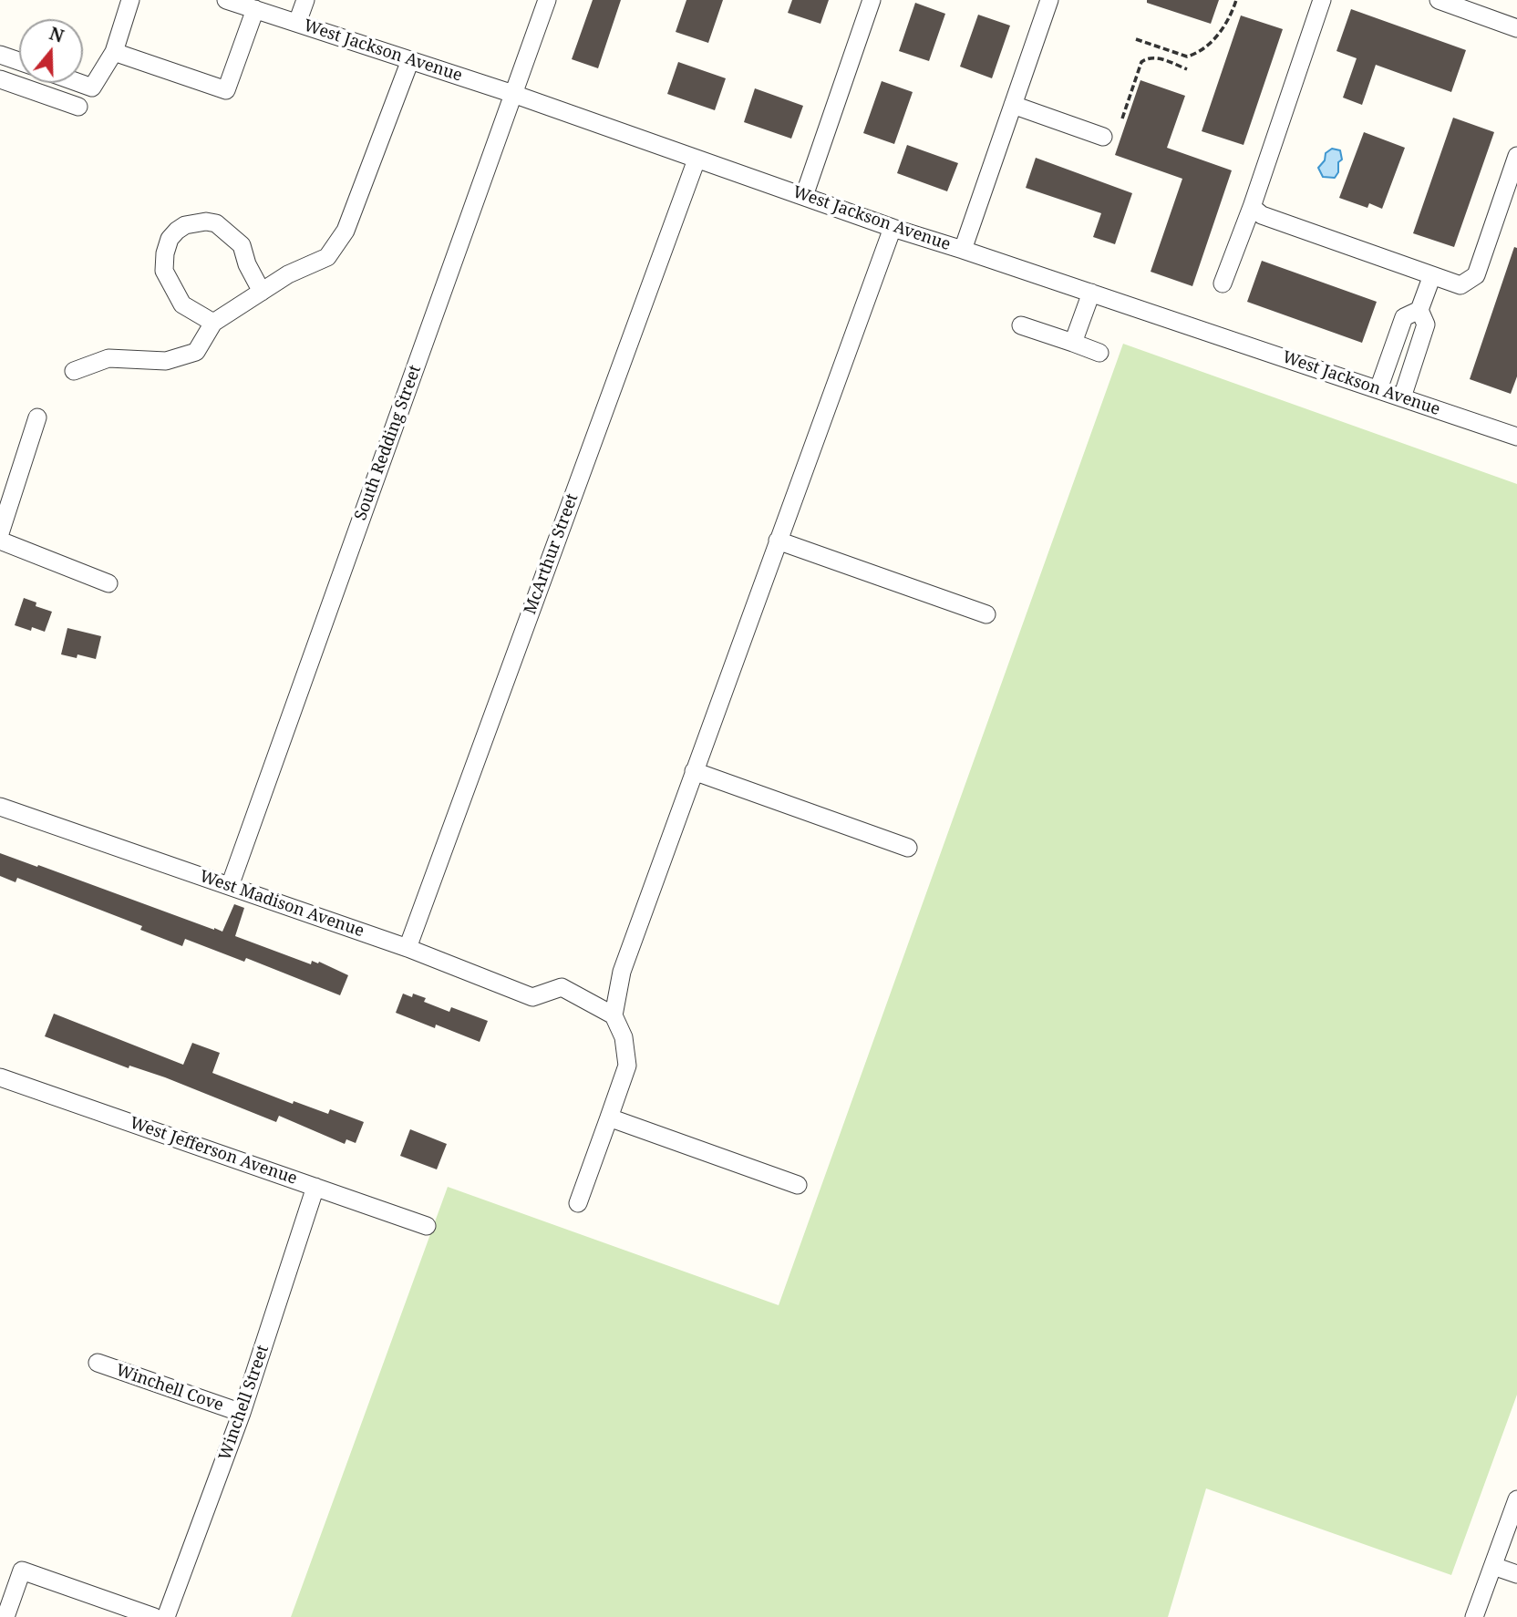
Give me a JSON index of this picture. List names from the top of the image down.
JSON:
{
  "streets": {
    "street": [
      "West Jackson Avenue",
      "South Redding Street",
      "McArthur Street",
      "West Madison Avenue",
      "West Jefferson Avenue",
      "Winchell Cove",
      "Winchell Street"
    ]
  },
  "crossings": [
    ["West Jackson Avenue", "South Redding Street"],
    ["West Jackson Avenue", "McArthur Street"],
    ["South Redding Street", "West Madison Avenue"],
    ["McArthur Street", "West Madison Avenue"],
    ["West Jefferson Avenue", "Winchell Street"],
    ["Winchell Cove", "Winchell Street"]
  ],
  "north": "top"
}
